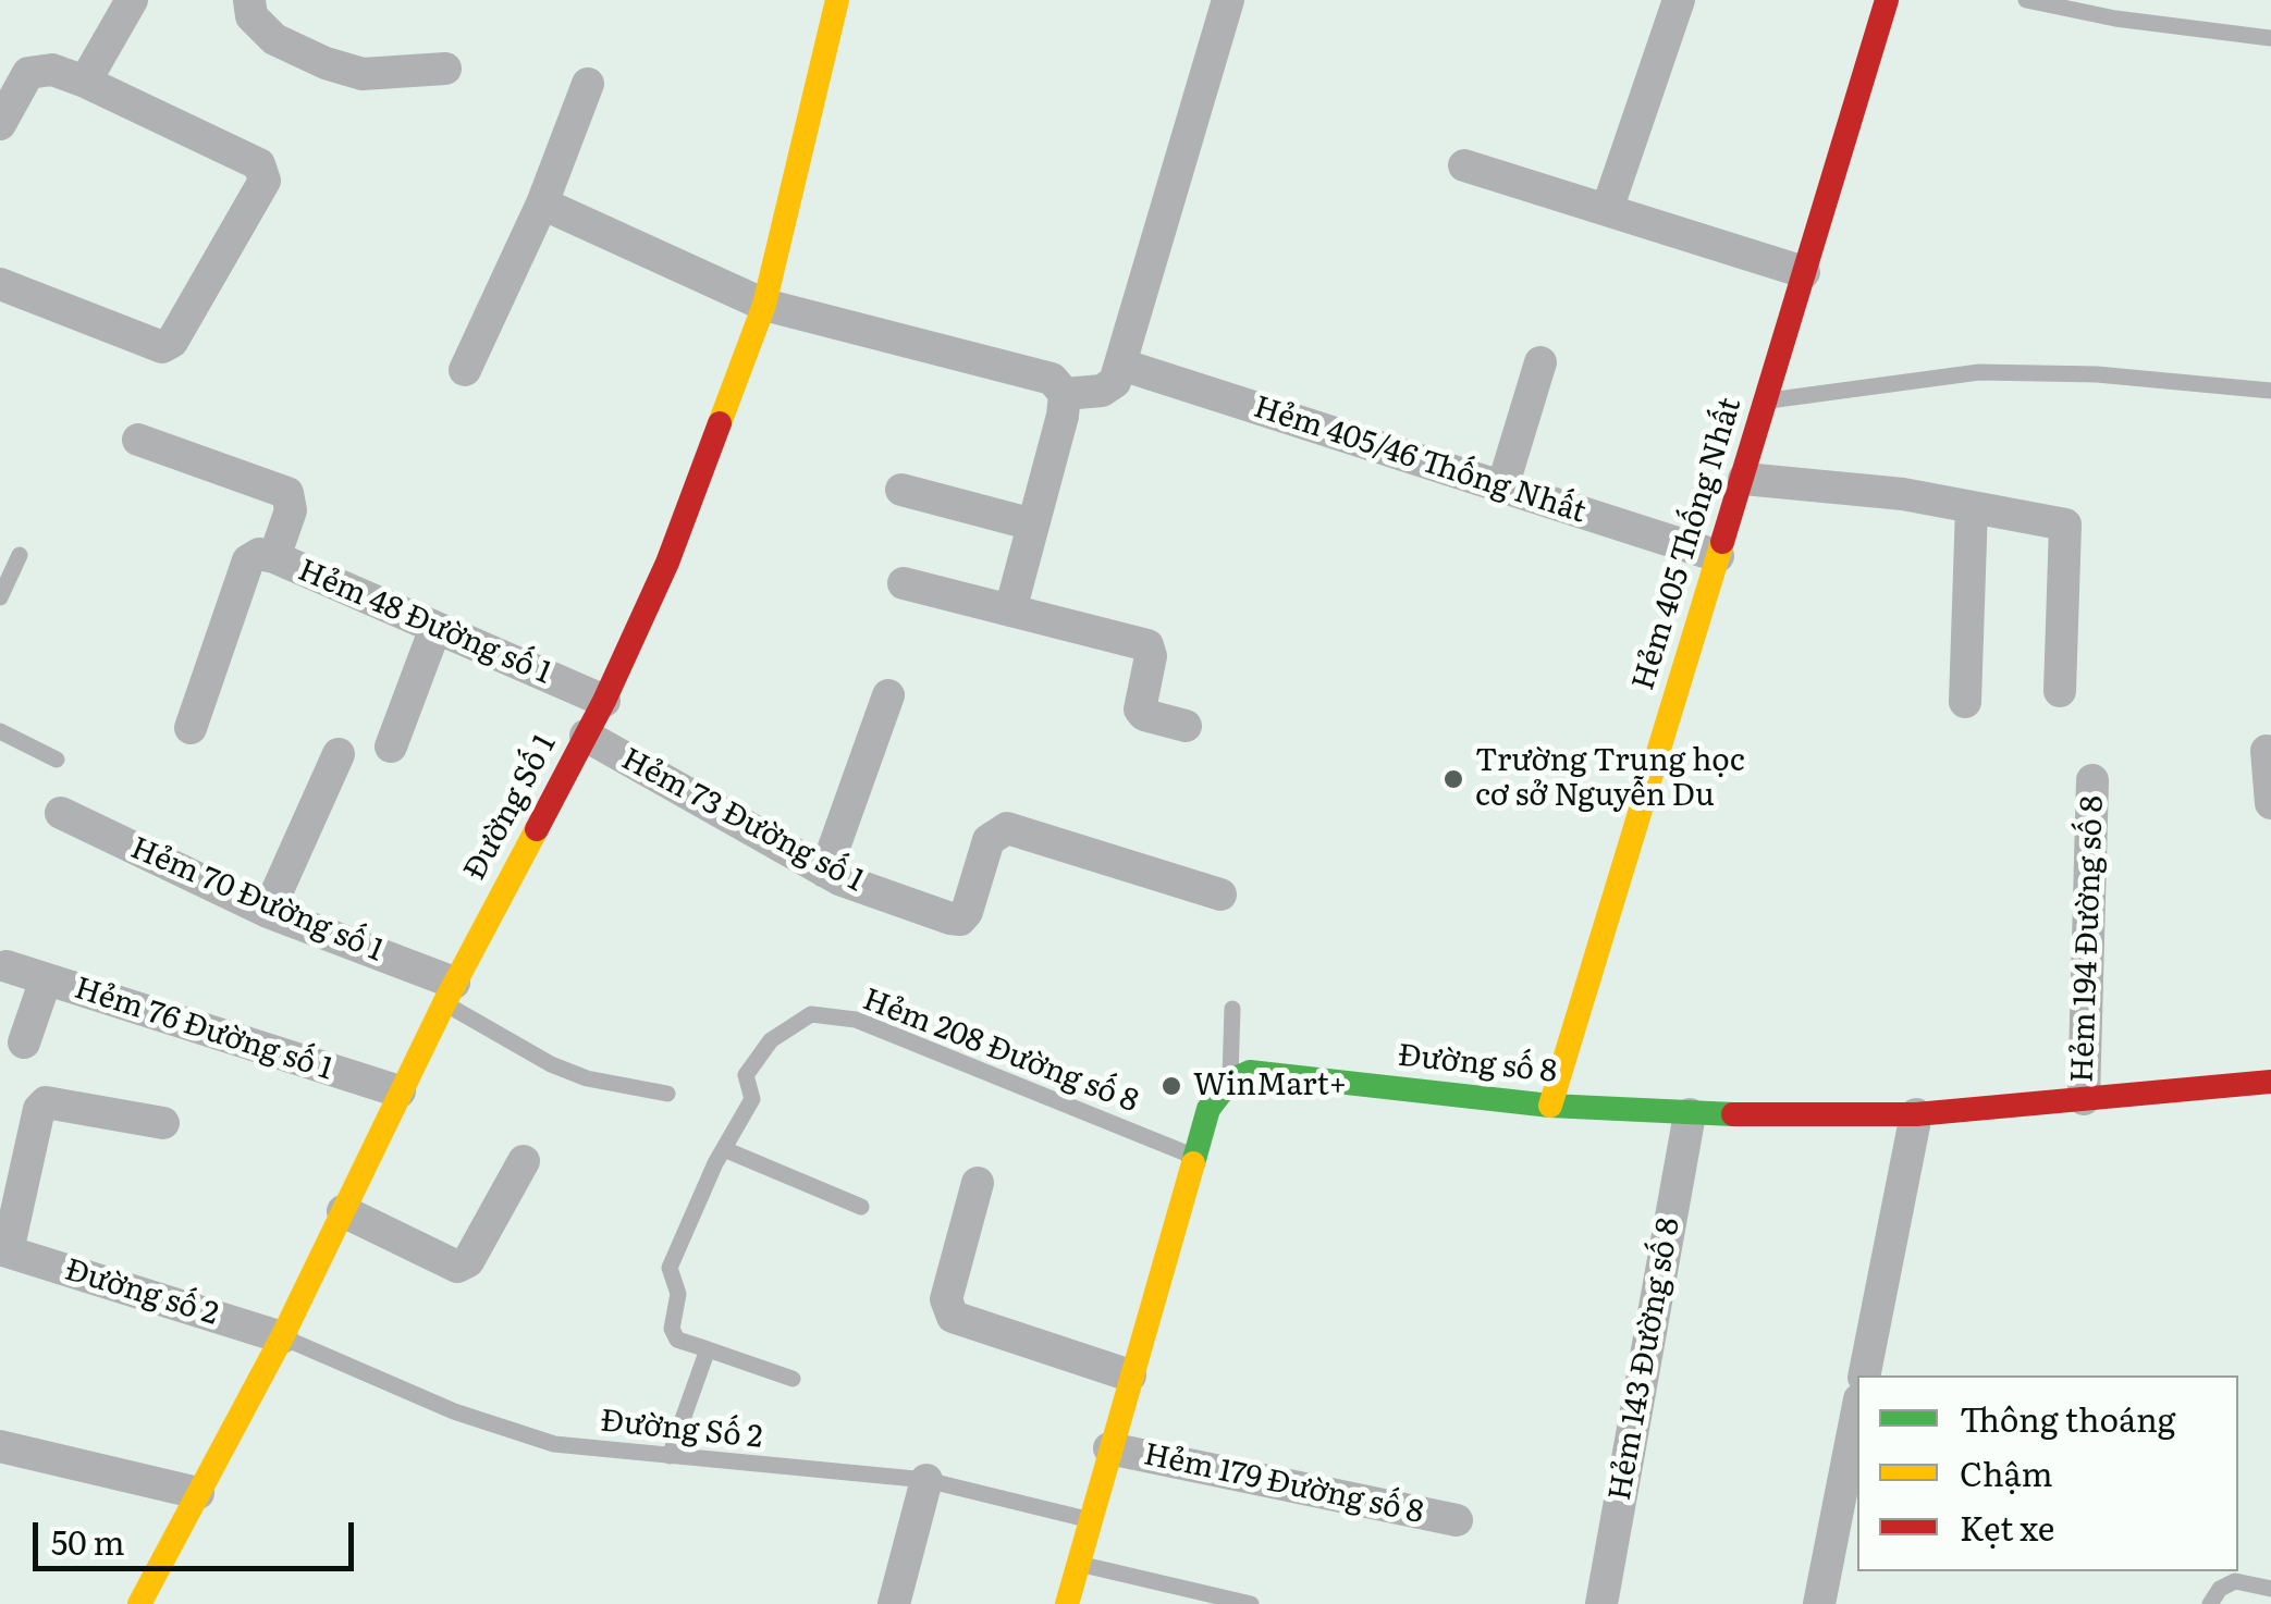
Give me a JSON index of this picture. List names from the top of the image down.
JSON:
{
  "streets": {
    "street": [
      "Hẻm 405/46 Thống Nhất",
      "Hẻm 405 Thống Nhất",
      "Hẻm 48 Đường số 1",
      "Đường Số 1",
      "Hẻm 73 Đường số 1",
      "Hẻm 70 Đường số 1",
      "Hẻm 194 Đường số 8",
      "Hẻm 76 Đường số 1",
      "Đường số 8",
      "Đường số 2",
      "Hẻm 143 Đường số 8",
      "Hẻm 179 Đường số 8"
    ],
    "lane": ["Hẻm 208 Đường số 8", "Đường Số 2"]
  },
  "crossings": [
    ["Hẻm 405/46 Thống Nhất", "Hẻm 405 Thống Nhất"],
    ["Hẻm 405 Thống Nhất", "Đường số 8"],
    ["Hẻm 48 Đường số 1", "Đường Số 1"],
    ["Đường Số 1", "Hẻm 73 Đường số 1"],
    ["Đường Số 1", "Hẻm 70 Đường số 1"],
    ["Đường Số 1", "Hẻm 76 Đường số 1"],
    ["Đường Số 1", "Đường số 2"],
    ["Đường Số 1", "Đường Số 2"],
    ["Hẻm 194 Đường số 8", "Đường số 8"],
    ["Đường số 8", "Hẻm 143 Đường số 8"],
    ["Đường số 2", "Đường Số 2"]
  ],
  "places": ["Trường Trung học cơ sở Nguyễn Du", "WinMart+"],
  "legend": ["Thông thoáng", "Chậm", "Kẹt xe"],
  "scale_bar": "50 m"
}
